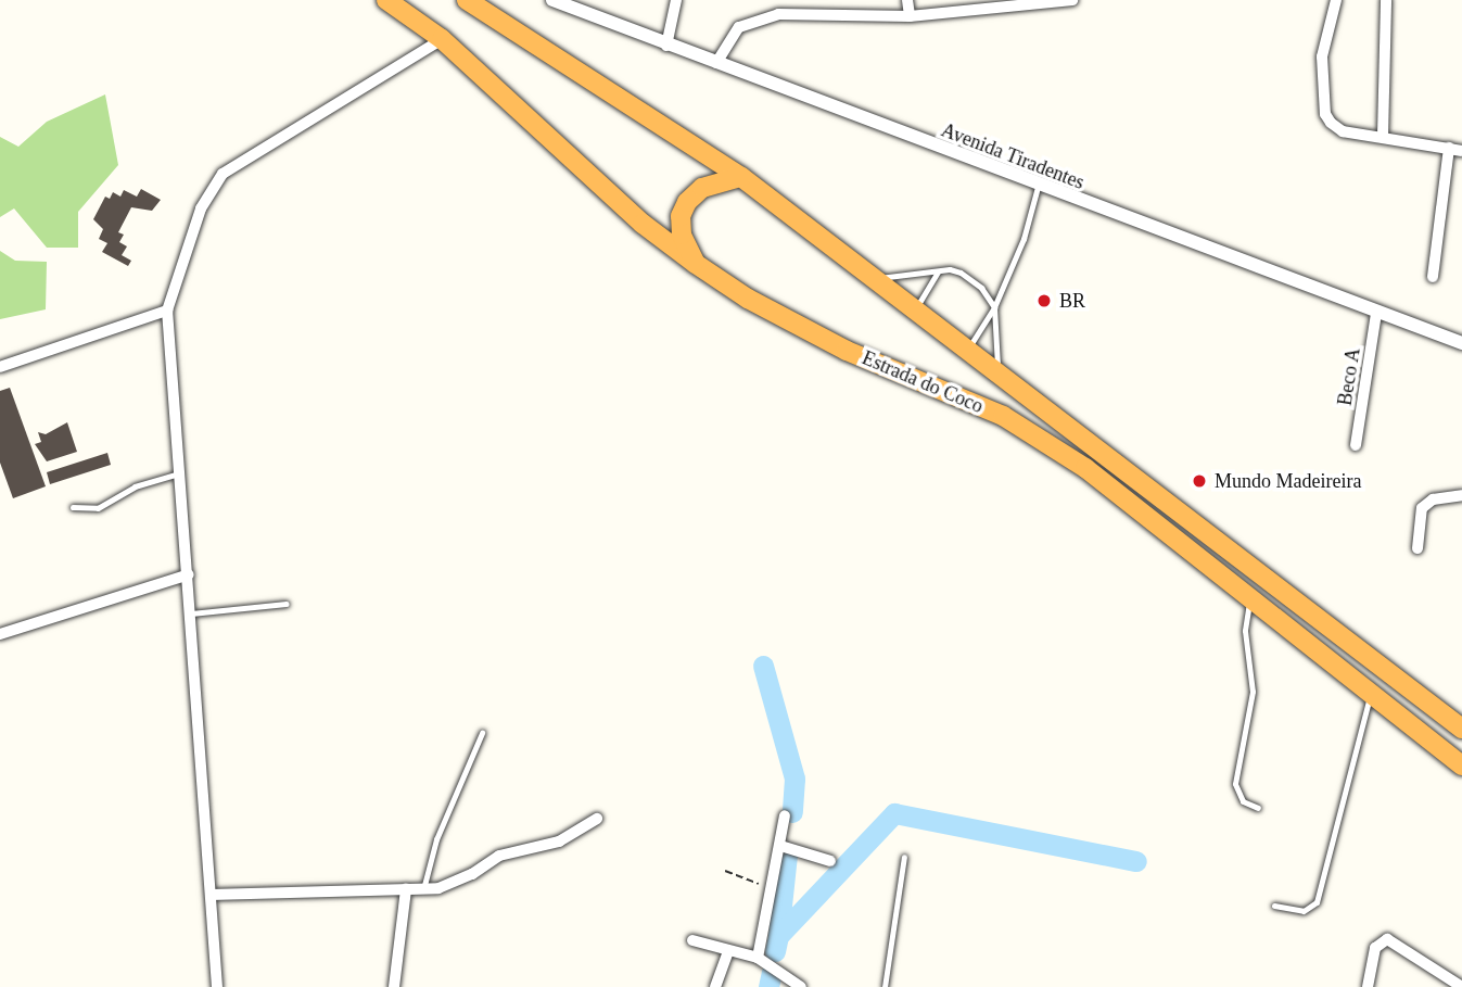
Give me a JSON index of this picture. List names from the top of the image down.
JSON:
{
  "streets": {
    "highway": ["Estrada do Coco"],
    "street": ["Avenida Tiradentes", "Beco A"]
  },
  "crossings": [
    ["Avenida Tiradentes", "Beco A"]
  ],
  "places": ["BR", "Mundo Madeireira"]
}
